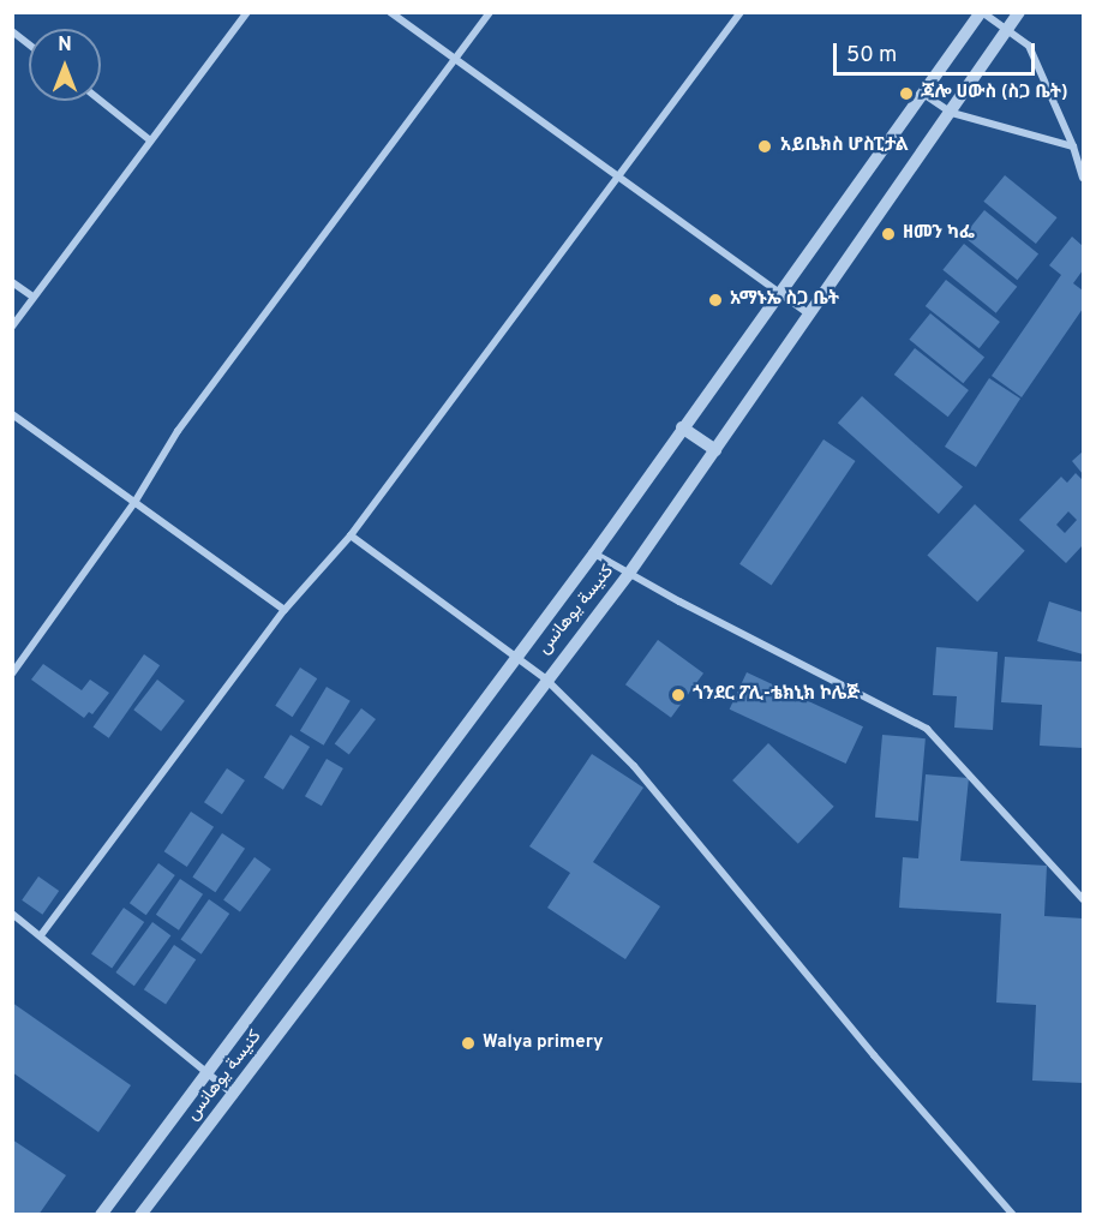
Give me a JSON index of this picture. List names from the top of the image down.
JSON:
{
  "streets": {
    "street": ["كنيسة يوهانس"]
  },
  "places": [
    "ጃሎ ሀውስ (ስጋ ቤት)",
    "አይቤክስ ሆስፒታል",
    "ዘመን ካፌ",
    "አማኑኤ ስጋ ቤት",
    "ጎንደር ፖሊ-ቴክኒክ ኮሌጅ",
    "Walya primery"
  ],
  "scale_bar": "50 m",
  "north": "top"
}
